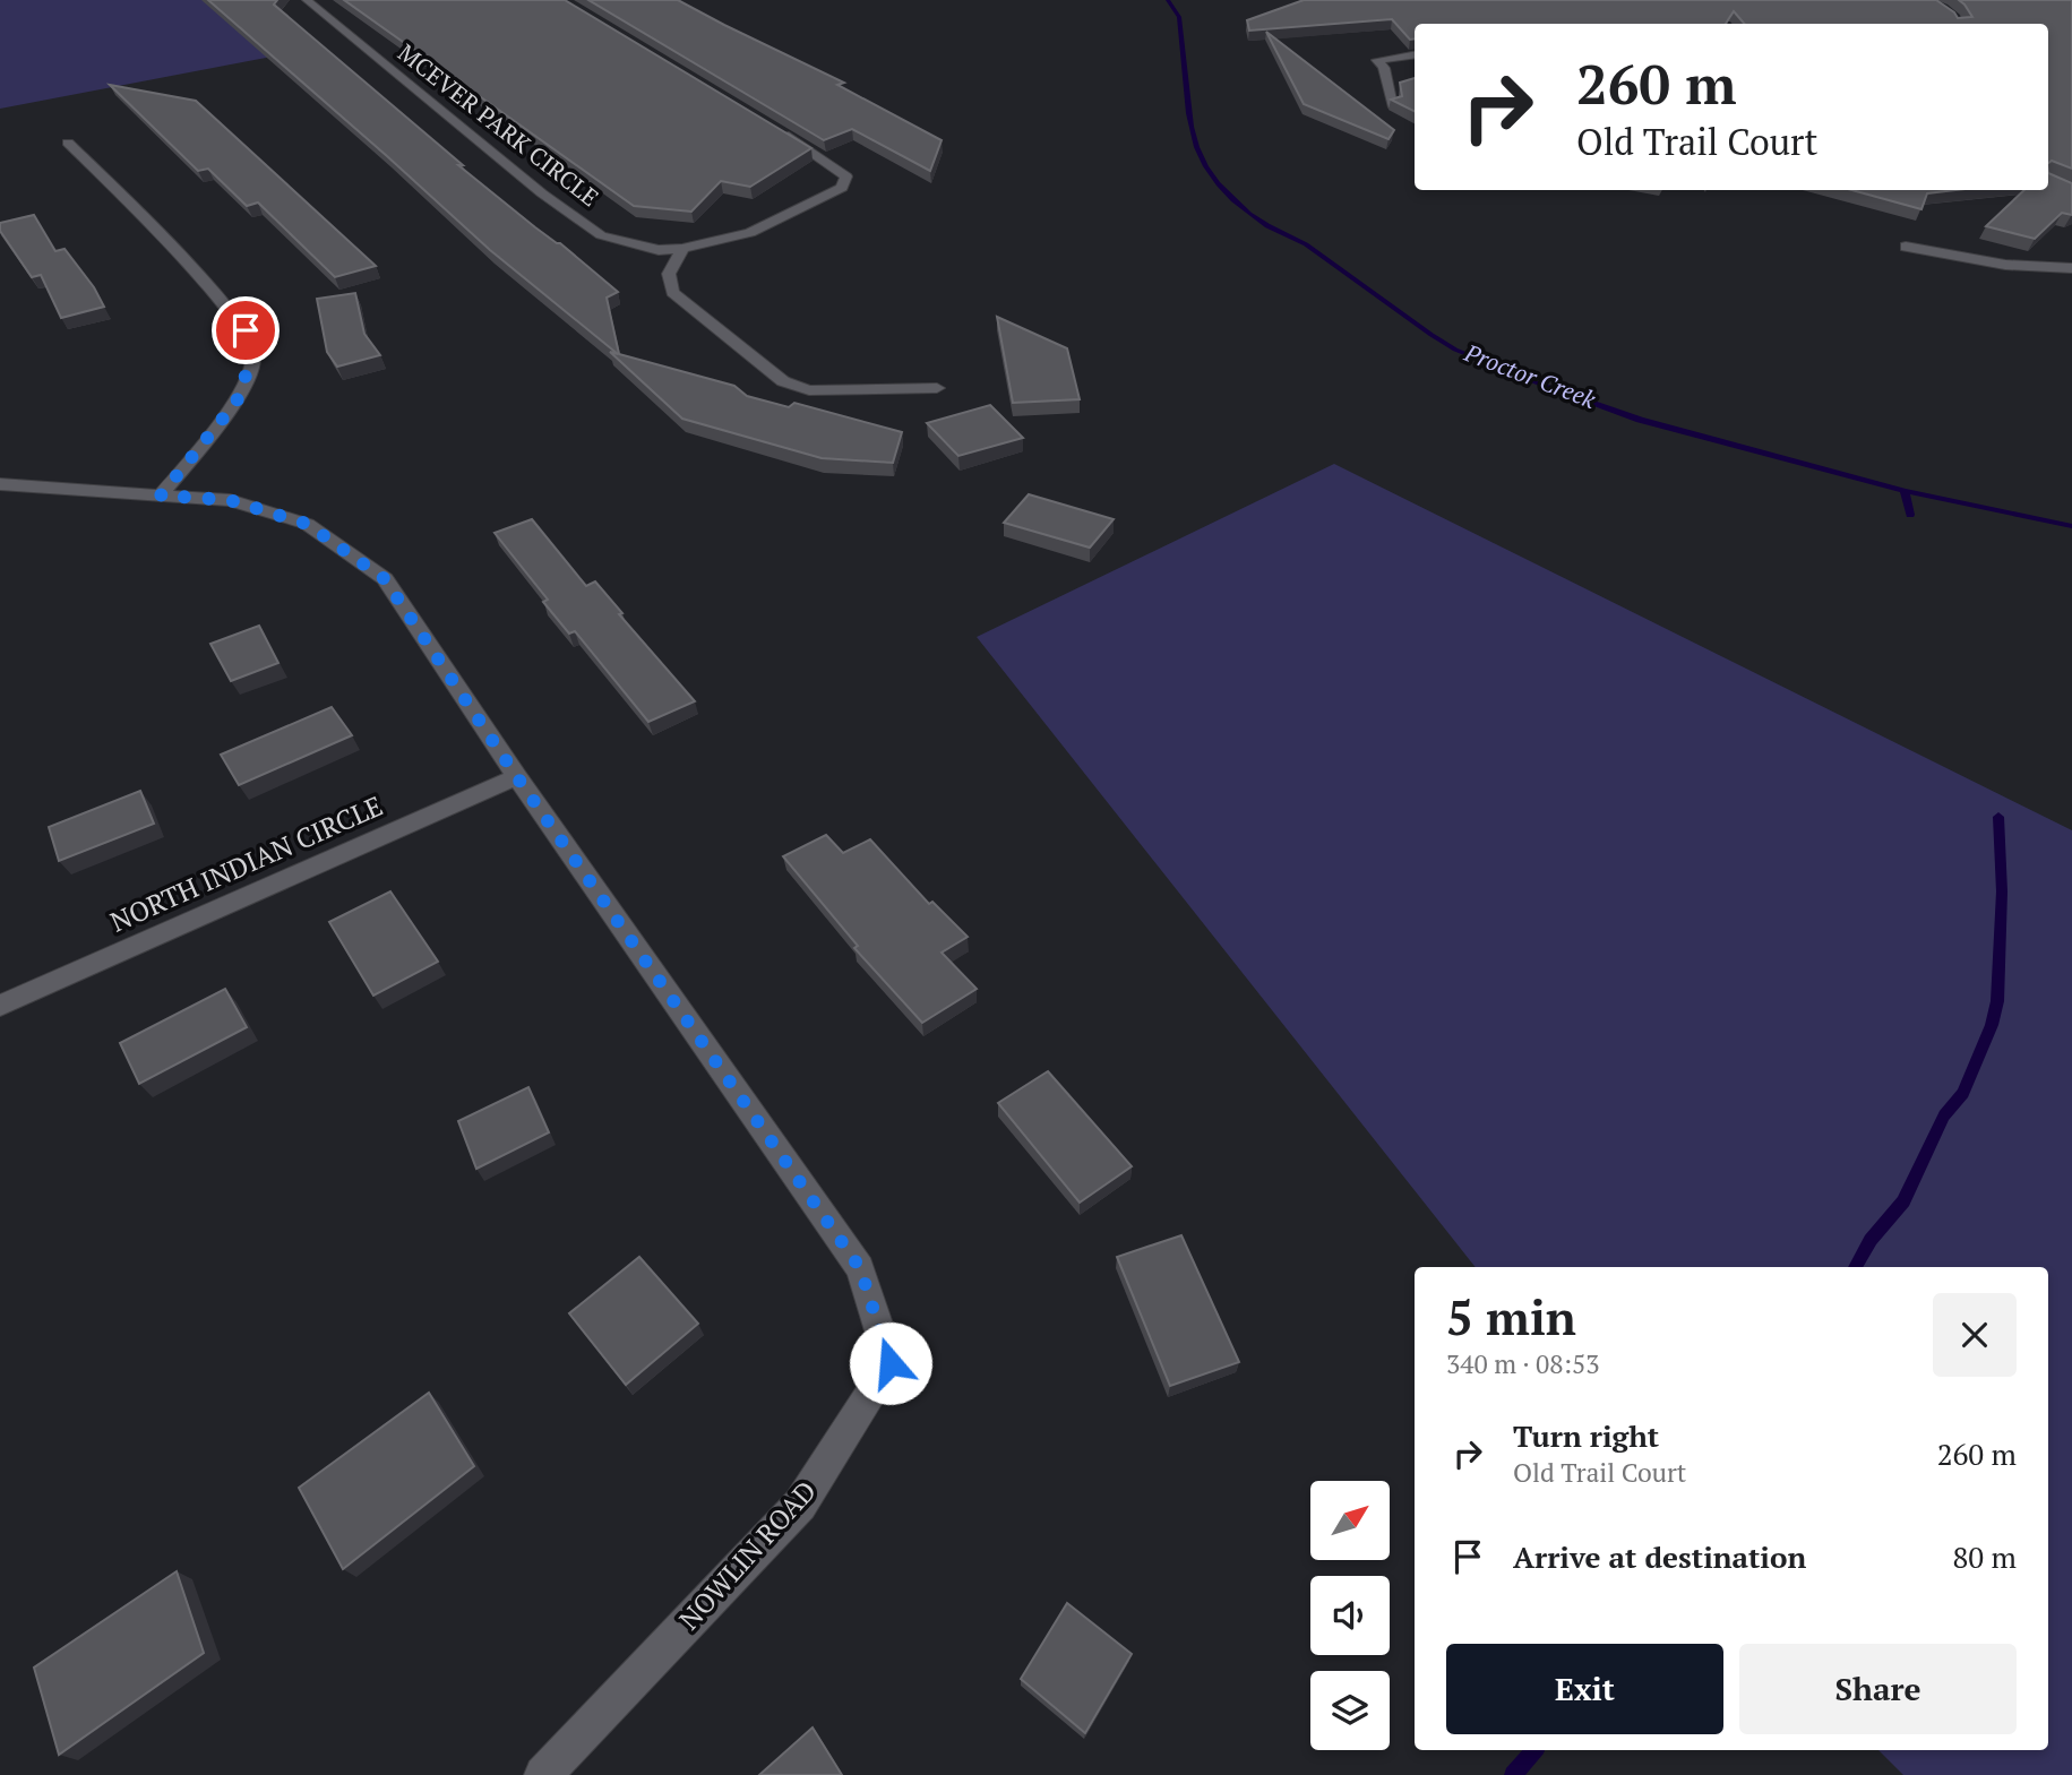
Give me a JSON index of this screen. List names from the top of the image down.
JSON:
{
  "streets": {
    "street": ["MCEVER PARK CIRCLE", "NORTH INDIAN CIRCLE", "NOWLIN ROAD"]
  },
  "crossings": [
    ["NORTH INDIAN CIRCLE", "NOWLIN ROAD"]
  ],
  "water": ["Proctor Creek"],
  "north": "top right",
  "page": {
    "turn": ["260 m", "Old Trail Court"],
    "heading": ["5 min", "340 m · 08:53"],
    "list": [
      {
        "name": "Turn right",
        "note": "Old Trail Court",
        "value": "260 m"
      },
      {
        "name": "Arrive at destination",
        "value": "80 m"
      }
    ],
    "buttons": ["Exit", "Share"]
  }
}
